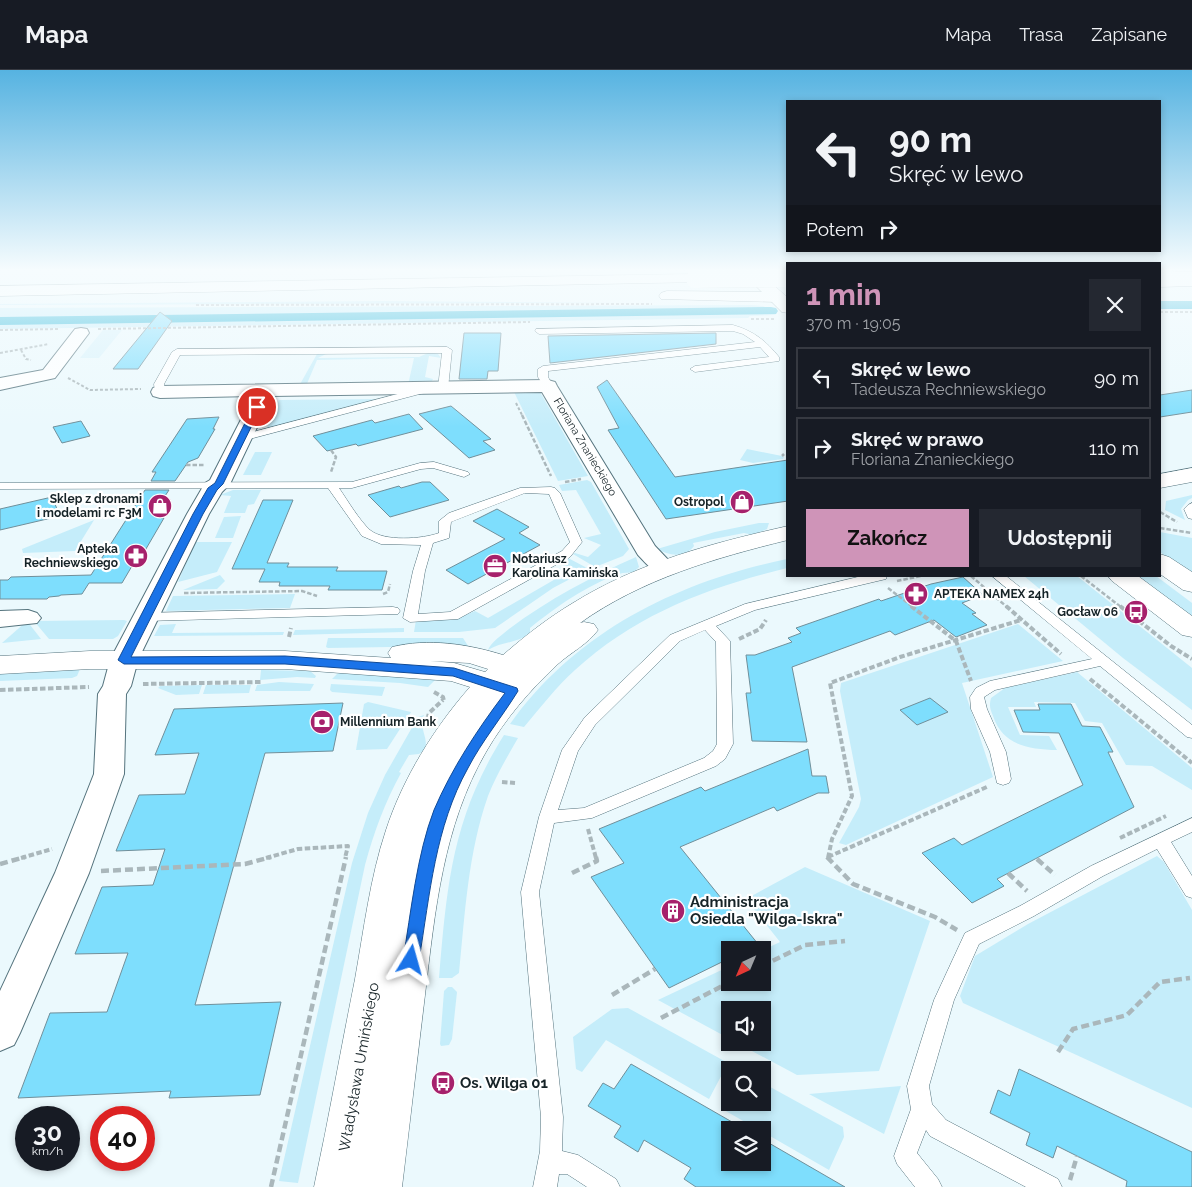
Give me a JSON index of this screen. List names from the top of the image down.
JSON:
{
  "streets": {
    "main road": ["Władysława Umińskiego"],
    "street": ["Floriana Znanieckiego"]
  },
  "crossings": [
    ["Floriana Znanieckiego", "Władysława Umińskiego"]
  ],
  "places": {
    "shop": ["Ostropol", "Sklep z dronami i modelami rc F3M"],
    "pharmacy": ["Apteka Rechniewskiego", "APTEKA NAMEX 24h"],
    "office": ["Notariusz Karolina Kamińska"],
    "bus stop": ["Gocław 06", "Os. Wilga 01"],
    "bank": ["Millennium Bank"],
    "building": ["Administracja Osiedla \"Wilga-Iskra\""]
  },
  "north": "bottom left",
  "page": {
    "header": "Mapa",
    "nav": ["Mapa", "Trasa", "Zapisane"],
    "turn": ["90 m", "Skręć w lewo"],
    "then": "Potem",
    "heading": ["1 min", "370 m · 19:05"],
    "list": [
      {
        "name": "Skręć w lewo",
        "note": "Tadeusza Rechniewskiego",
        "value": "90 m"
      },
      {
        "name": "Skręć w prawo",
        "note": "Floriana Znanieckiego",
        "value": "110 m"
      }
    ],
    "buttons": ["Zakończ", "Udostępnij"],
    "speed": "30 km/h",
    "limit": "40"
  }
}
